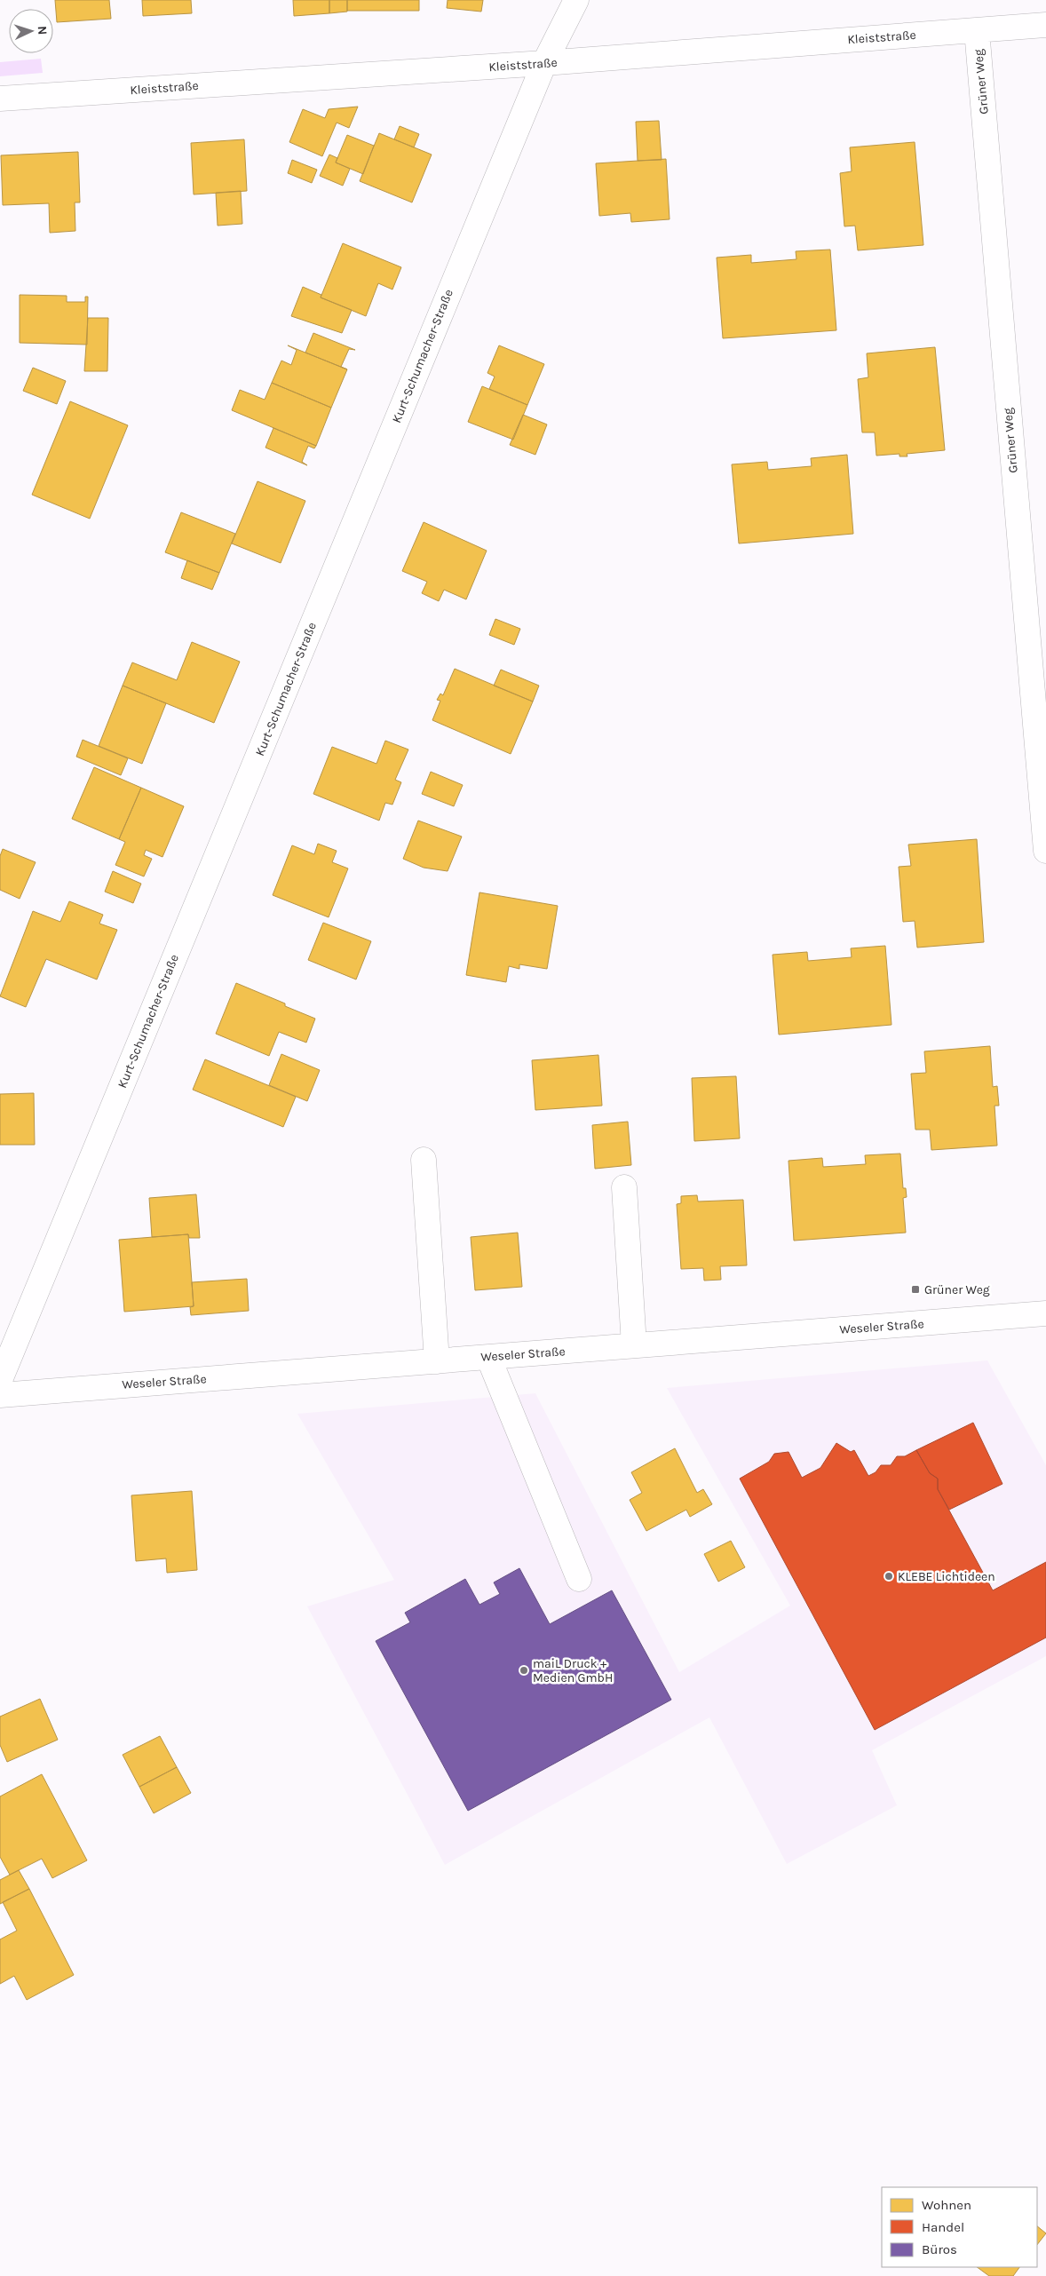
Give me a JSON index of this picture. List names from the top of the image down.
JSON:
{
  "streets": {
    "street": [
      "Kleiststraße",
      "Grüner Weg",
      "Kurt-Schumacher-Straße",
      "Weseler Straße"
    ]
  },
  "crossings": [
    ["Kleiststraße", "Grüner Weg"],
    ["Kleiststraße", "Kurt-Schumacher-Straße"]
  ],
  "places": {
    "transit": ["Grüner Weg"],
    "other": ["KLEBE Lichtideen", "maiL Druck + Medien GmbH"]
  },
  "legend": ["Wohnen", "Handel", "Büros"],
  "north": "right"
}
